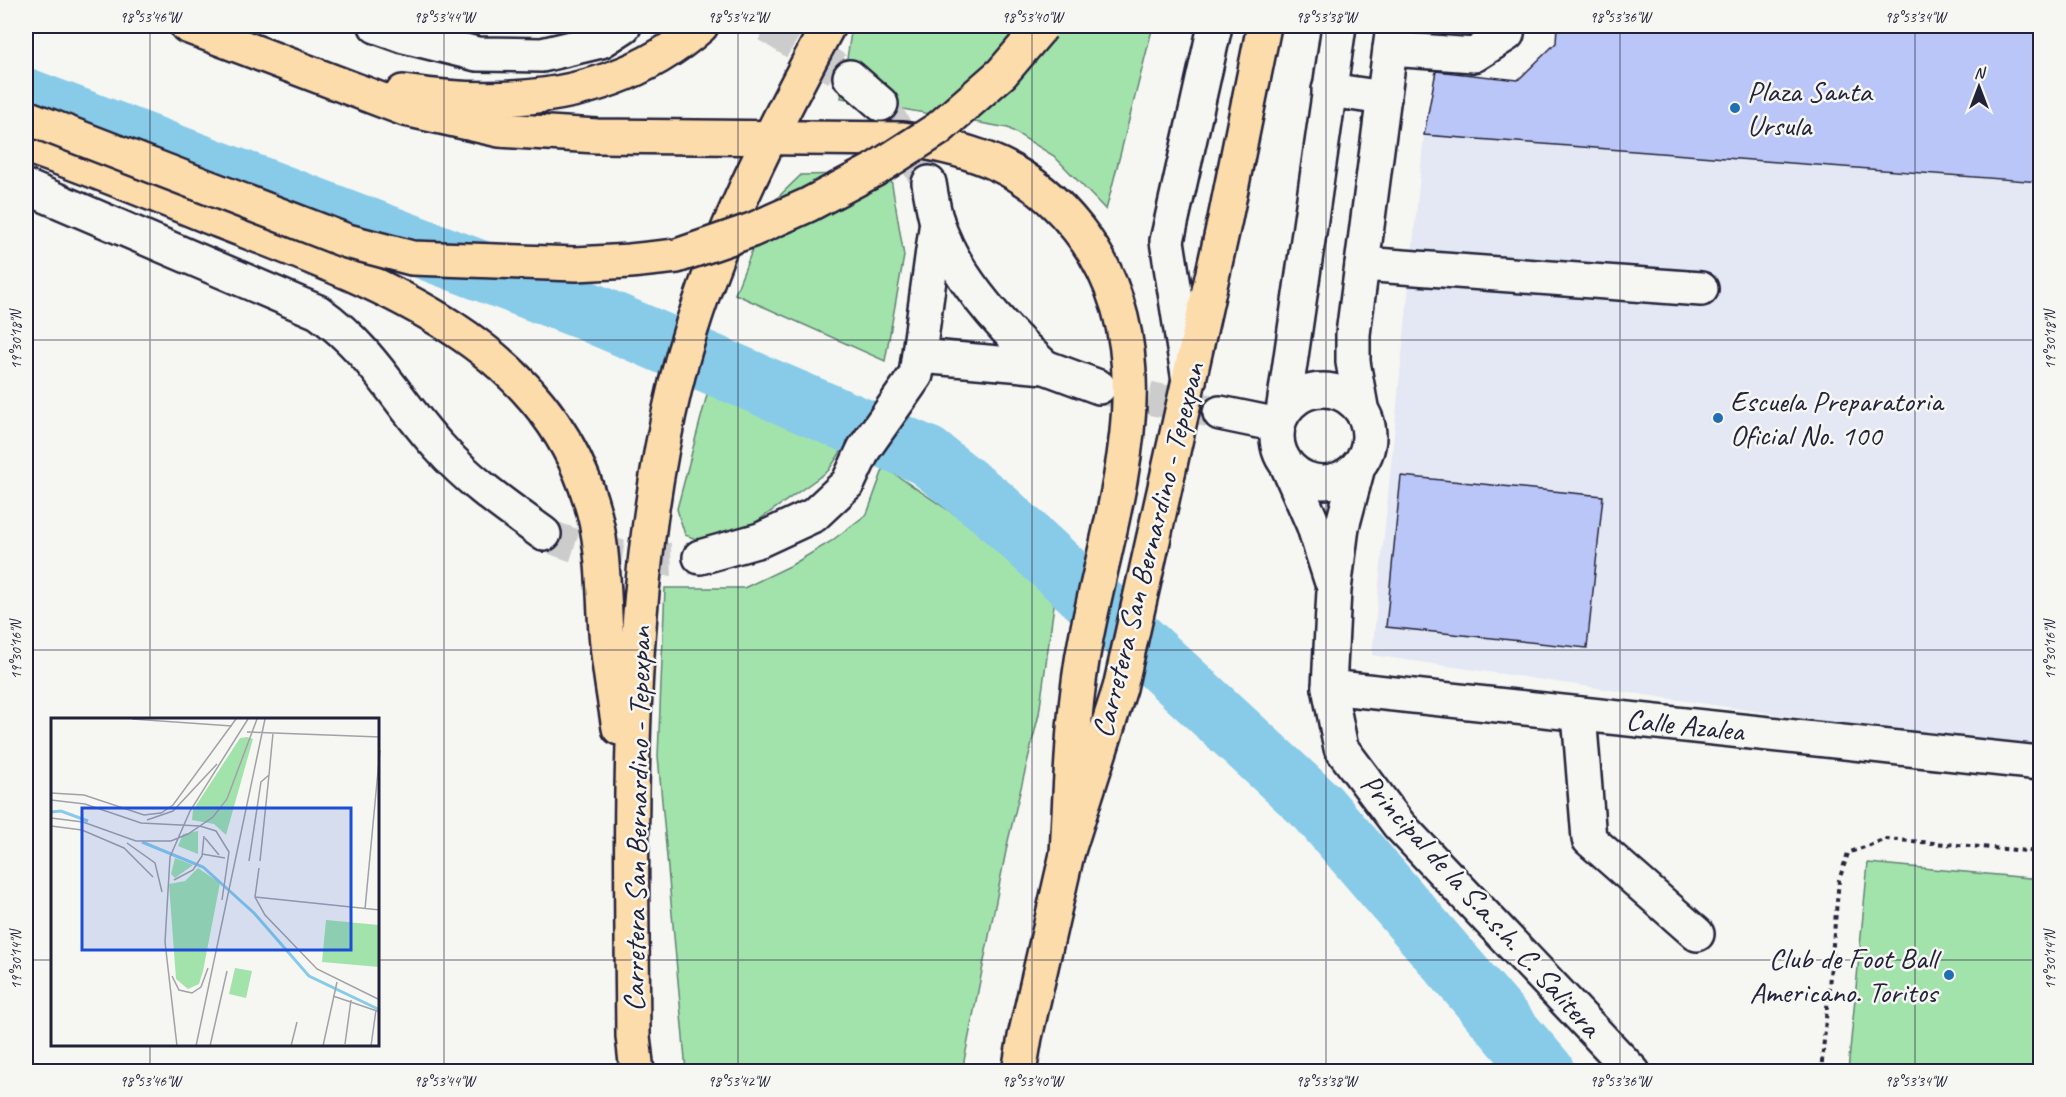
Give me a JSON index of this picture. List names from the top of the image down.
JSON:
{
  "streets": {
    "highway": ["Carretera San Bernardino - Tepexpan"],
    "street": ["Calle Azalea", "Principal de la S.a.s.h. C. Salitera"]
  },
  "crossings": [
    ["Calle Azalea", "Principal de la S.a.s.h. C. Salitera"]
  ],
  "places": ["Plaza Santa Ursula", "Escuela Preparatoria Oficial No. 100", "Club de Foot Ball Americano. Toritos"],
  "north": "top",
  "coordinates": [
    "98°53'46\"W",
    "98°53'44\"W",
    "98°53'42\"W",
    "98°53'40\"W",
    "98°53'38\"W",
    "98°53'36\"W",
    "98°53'34\"W",
    "19°30'18\"N",
    "19°30'16\"N",
    "19°30'14\"N"
  ]
}
